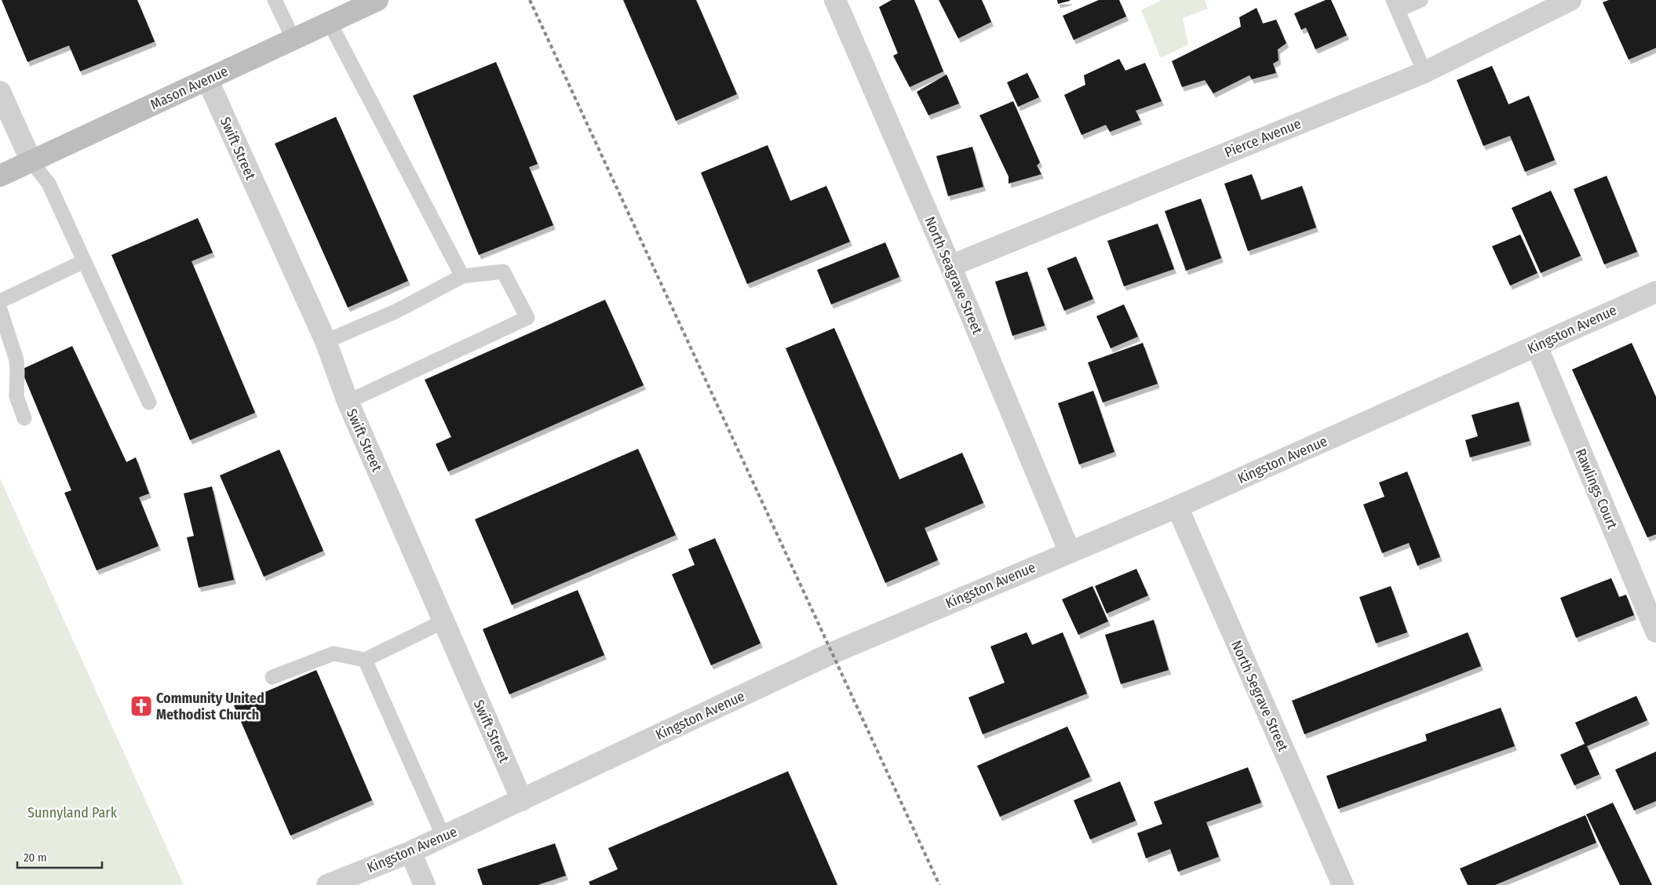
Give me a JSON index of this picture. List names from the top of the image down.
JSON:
{
  "streets": {
    "main road": ["Mason Avenue"],
    "street": [
      "Pierce Avenue",
      "Swift Street",
      "North Seagrave Street",
      "Kingston Avenue",
      "Rawlings Court",
      "North Segrave Street"
    ]
  },
  "crossings": [
    ["Mason Avenue", "Swift Street"],
    ["Pierce Avenue", "North Seagrave Street"],
    ["Swift Street", "Kingston Avenue"],
    ["North Seagrave Street", "Kingston Avenue"],
    ["Kingston Avenue", "Rawlings Court"],
    ["Kingston Avenue", "North Segrave Street"]
  ],
  "parks": ["Sunnyland Park"],
  "places": {
    "church": ["Community United Methodist Church"]
  },
  "scale_bar": "20 m"
}
